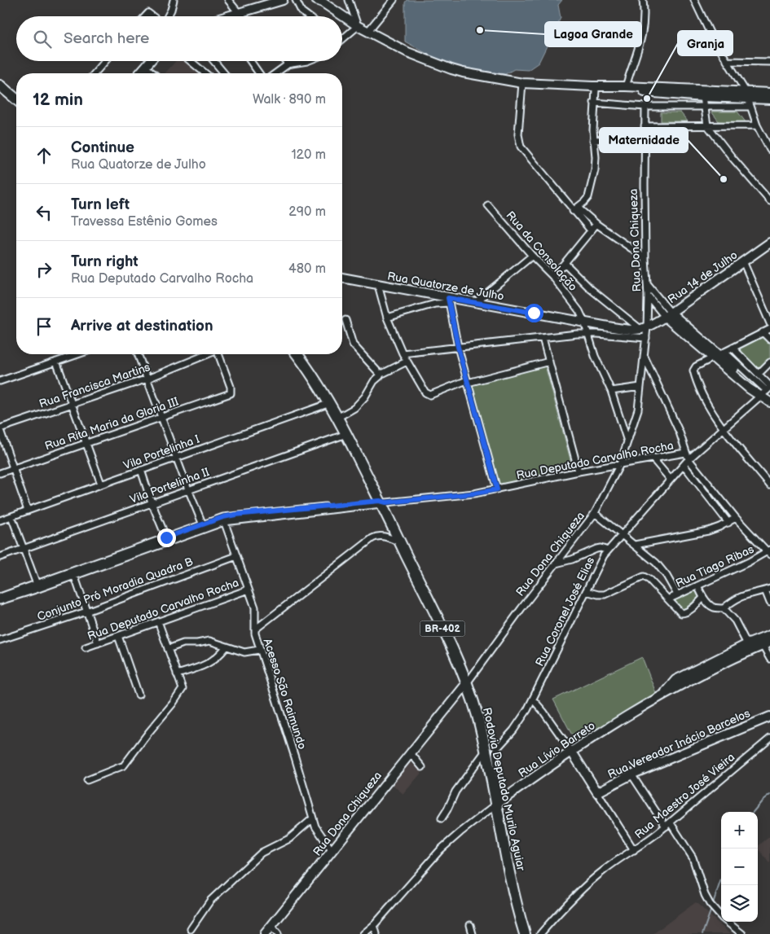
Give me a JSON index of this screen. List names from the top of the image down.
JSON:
{
  "streets": {
    "highway": ["BR-402", "Rodovia Deputado Murilo Aguiar"],
    "street": [
      "Rua Dona Chiqueza",
      "Rua da Consolação",
      "Rua 14 de Julho",
      "Rua Quatorze de Julho",
      "Rua Francisca Martins",
      "Rua Rita Maria da Gloria III",
      "Vila Portelinha I",
      "Rua Deputado Carvalho Rocha",
      "Vila Portelinha II",
      "Rua Tiago Ribas",
      "Conjunto Pró Moradia Quadra B",
      "Rua Coronel José Elias",
      "Acesso São Raimundo",
      "Rua Vereador Inácio Barcelos",
      "Rua Lívio Barreto",
      "Rua Maestro José Vieira"
    ]
  },
  "crossings": [
    ["Rua Dona Chiqueza", "Rua da Consolação"],
    ["Rua Dona Chiqueza", "Rua 14 de Julho"],
    ["Rua Dona Chiqueza", "Rua Quatorze de Julho"],
    ["Rua Dona Chiqueza", "Rua Deputado Carvalho Rocha"],
    ["Rua Dona Chiqueza", "Acesso São Raimundo"],
    ["Rua Dona Chiqueza", "Rodovia Deputado Murilo Aguiar"],
    ["Rua da Consolação", "Rua Quatorze de Julho"],
    ["Rua 14 de Julho", "Rua Quatorze de Julho"],
    ["Vila Portelinha I", "Rodovia Deputado Murilo Aguiar"],
    ["Rua Deputado Carvalho Rocha", "Acesso São Raimundo"],
    ["Rua Deputado Carvalho Rocha", "Rodovia Deputado Murilo Aguiar"],
    ["Vila Portelinha II", "Rodovia Deputado Murilo Aguiar"],
    ["Conjunto Pró Moradia Quadra B", "Acesso São Raimundo"],
    ["Rua Coronel José Elias", "Rua Lívio Barreto"],
    ["Rua Coronel José Elias", "Rodovia Deputado Murilo Aguiar"],
    ["Rua Lívio Barreto", "Rodovia Deputado Murilo Aguiar"]
  ],
  "places": ["Lagoa Grande", "Granja", "Maternidade"],
  "page": {
    "search": "Search here",
    "heading": ["12 min", "Walk · 890 m"],
    "list": [
      ["Continue", "Rua Quatorze de Julho", "120 m"],
      ["Turn left", "Travessa Estênio Gomes", "290 m"],
      ["Turn right", "Rua Deputado Carvalho Rocha", "480 m"],
      "Arrive at destination"
    ],
    "map_buttons": ["+", "−"]
  }
}
